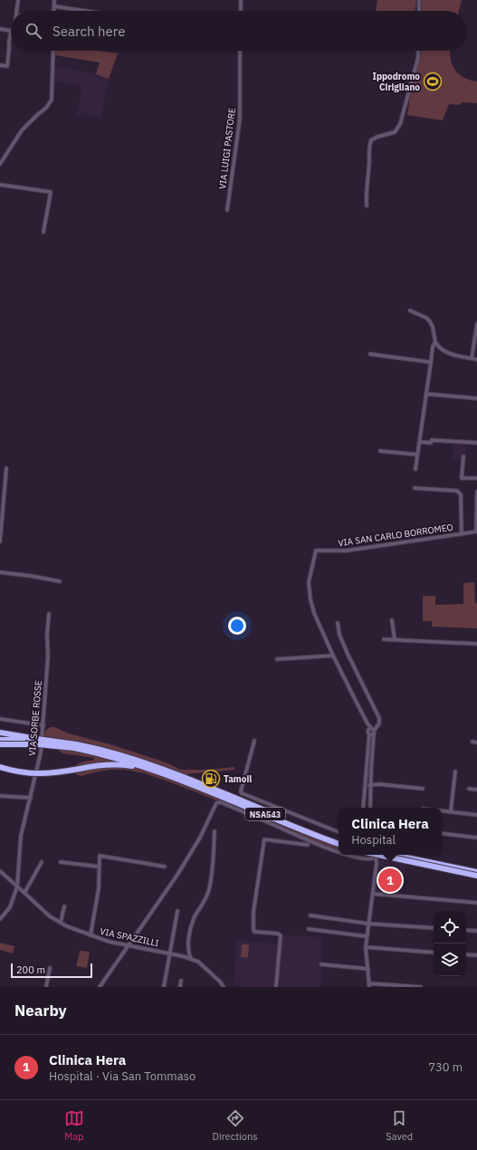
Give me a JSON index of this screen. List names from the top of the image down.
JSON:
{
  "streets": {
    "highway": ["NSA543"],
    "street": [
      "VIA LUIGI PASTORE",
      "VIA SAN CARLO BORROMEO",
      "VIA SORBE ROSSE",
      "VIA SPAZZILLI"
    ]
  },
  "places": {
    "sports": ["Ippodromo Cirigliano"],
    "fuel station": ["Tamoil"]
  },
  "scale_bar": "200 m",
  "page": {
    "search": "Search here",
    "popup": ["Clinica Hera", "Hospital"],
    "pins": "1",
    "scale": "200 m",
    "heading": "Nearby",
    "list": [
      {
        "mark": "1",
        "name": "Clinica Hera",
        "note": "Hospital · Via San Tommaso",
        "value": "730 m"
      }
    ],
    "nav": ["Map", "Directions", "Saved"]
  }
}
